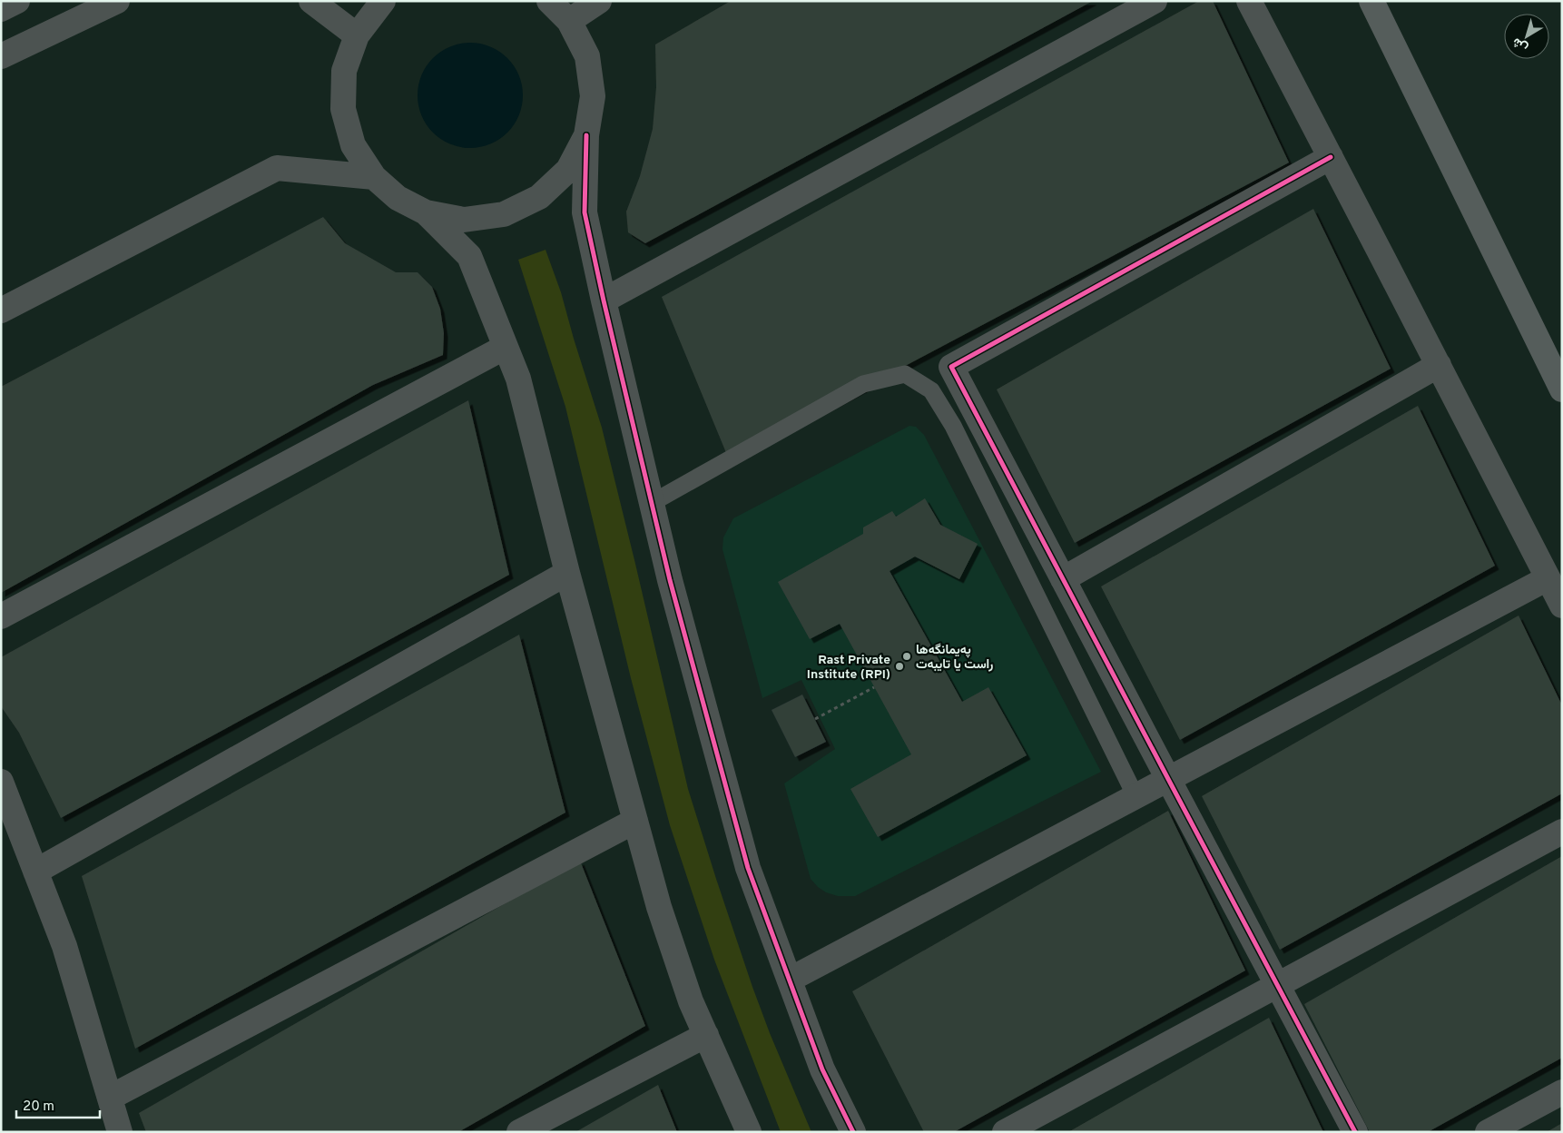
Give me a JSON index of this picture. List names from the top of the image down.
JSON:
{
  "places": ["پەیمانگەها راست یا تایبەت", "Rast Private Institute (RPI)"],
  "scale_bar": "20 m",
  "north": "bottom left"
}
